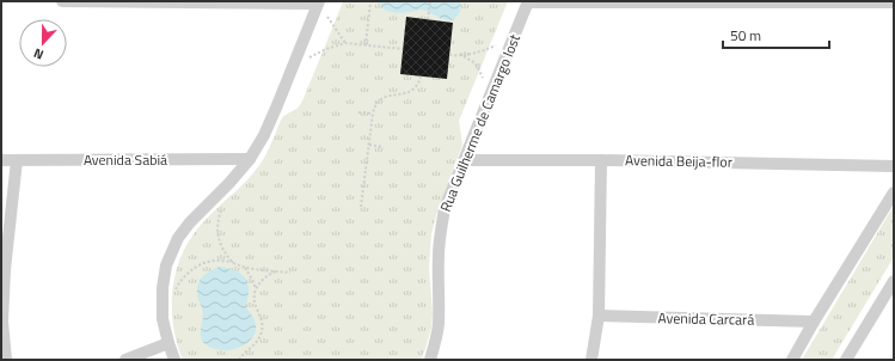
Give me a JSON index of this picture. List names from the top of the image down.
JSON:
{
  "streets": {
    "street": [
      "Rua Guilherme de Camargo Iost",
      "Avenida Sabiá",
      "Avenida Beija-flor",
      "Avenida Carcará"
    ]
  },
  "crossings": [
    ["Rua Guilherme de Camargo Iost", "Avenida Beija-flor"]
  ],
  "scale_bar": "50 m",
  "north": "bottom"
}
